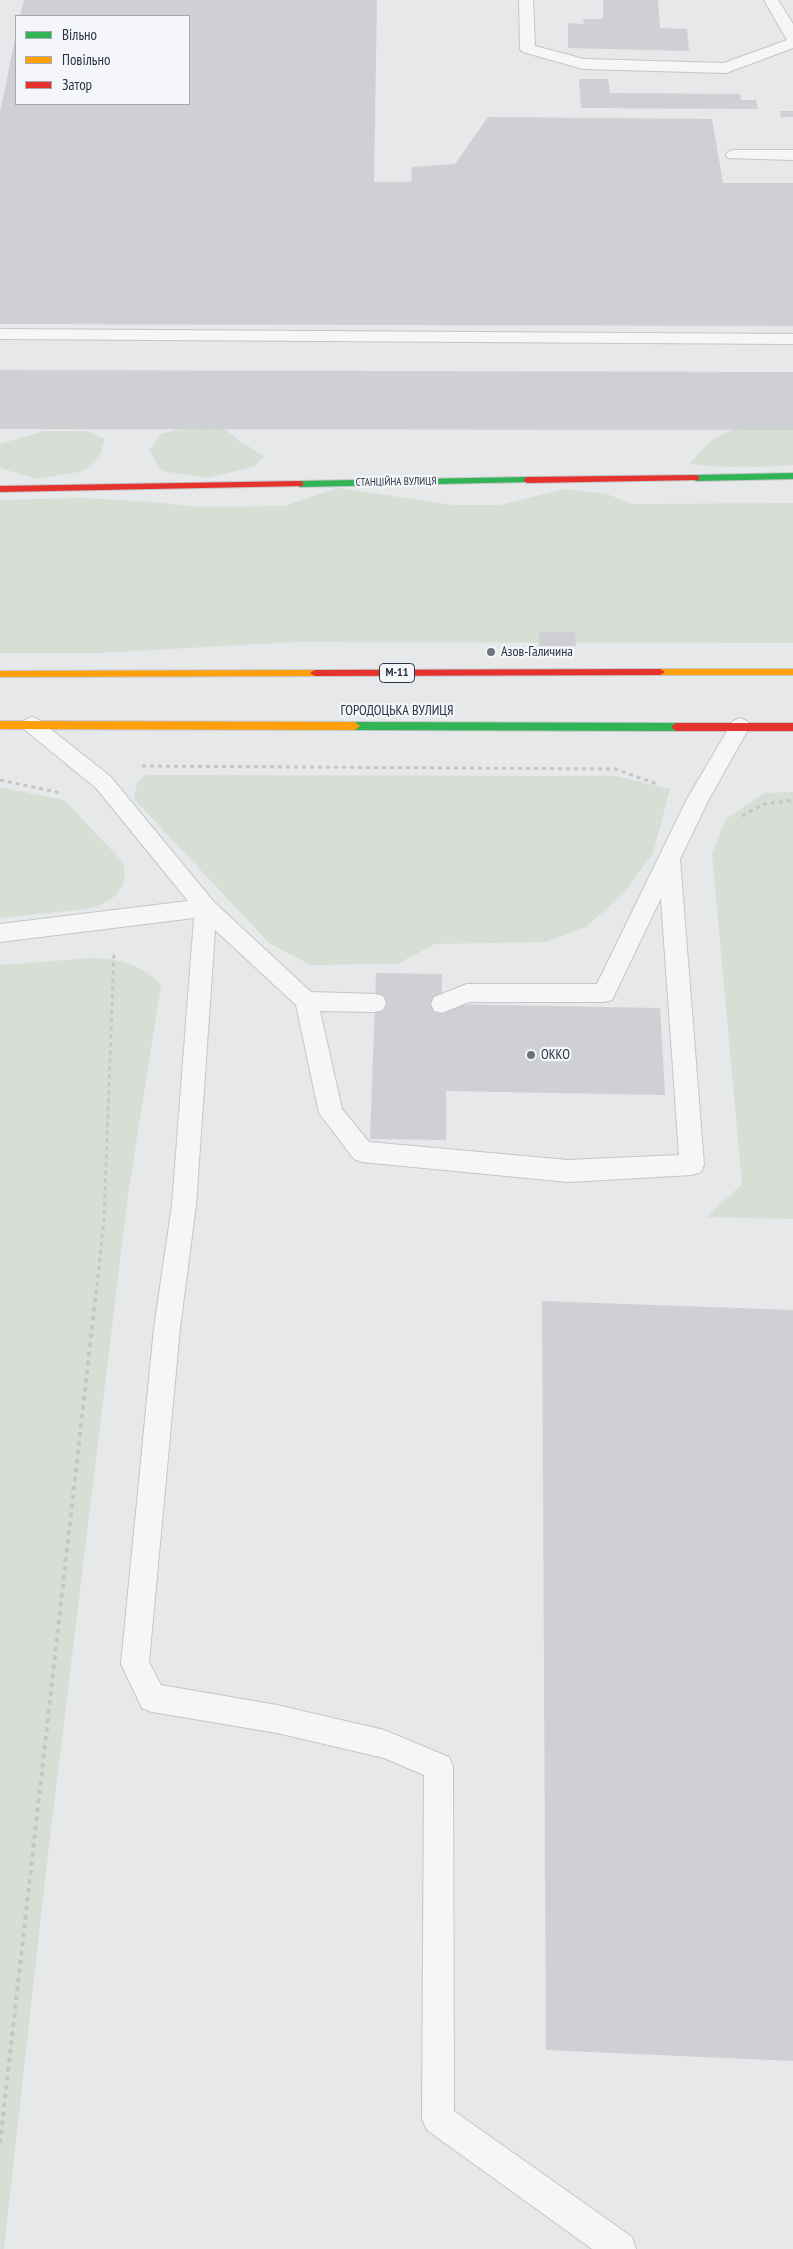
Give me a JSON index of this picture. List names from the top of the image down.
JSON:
{
  "streets": {
    "main road": ["СТАНЦІЙНА ВУЛИЦЯ", "М-11", "ГОРОДОЦЬКА ВУЛИЦЯ"]
  },
  "places": ["Азов-Галичина", "ОККО"],
  "legend": ["Вільно", "Повільно", "Затор"]
}
